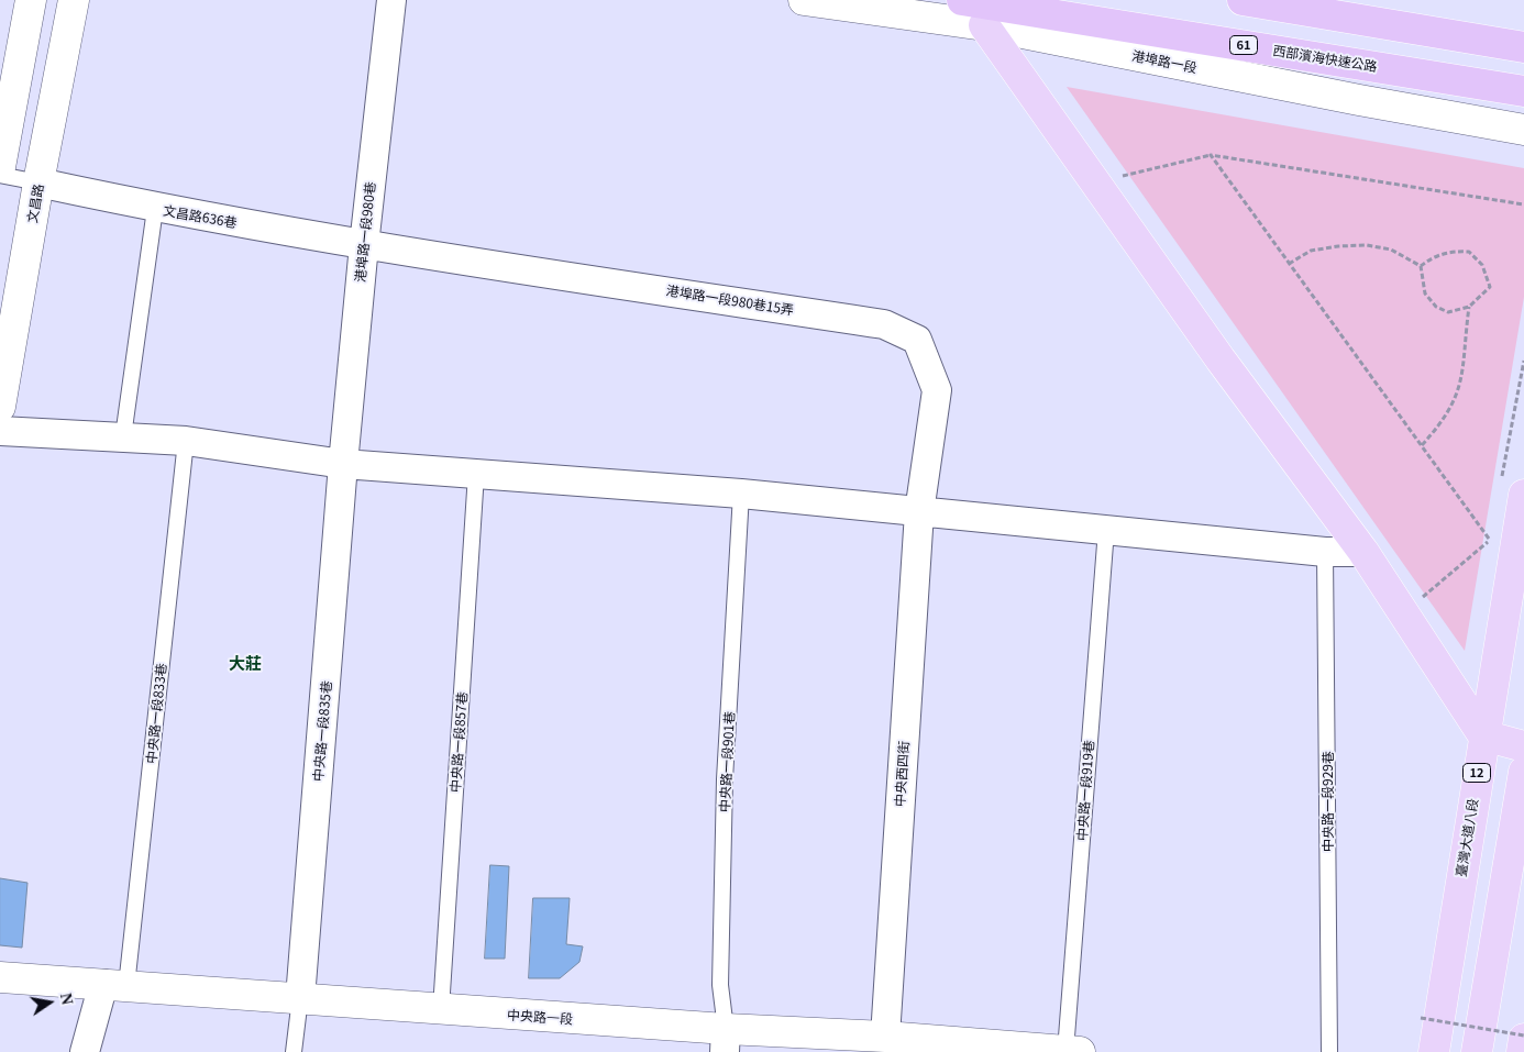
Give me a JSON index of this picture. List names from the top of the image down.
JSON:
{
  "streets": {
    "highway": ["61", "西部濱海快速公路"],
    "main road": ["12", "臺灣大道八段"],
    "street": [
      "港埠路一段",
      "文昌路",
      "文昌路636巷",
      "港埠路一段980巷",
      "港埠路一段980巷15弄",
      "中央路一段835巷",
      "中央西四街",
      "中央路一段"
    ],
    "lane": [
      "中央路一段833巷",
      "中央路一段857巷",
      "中央路一段901巷",
      "中央路一段919巷",
      "中央路一段929巷"
    ]
  },
  "crossings": [
    ["文昌路", "文昌路636巷"],
    ["文昌路636巷", "港埠路一段980巷"],
    ["文昌路636巷", "港埠路一段980巷15弄"],
    ["港埠路一段980巷", "港埠路一段980巷15弄"],
    ["港埠路一段980巷", "中央路一段835巷"],
    ["港埠路一段980巷15弄", "中央西四街"],
    ["中央路一段833巷", "中央路一段"],
    ["中央路一段835巷", "中央路一段"],
    ["中央路一段857巷", "中央路一段"],
    ["中央路一段901巷", "中央路一段"],
    ["中央西四街", "中央路一段"],
    ["中央路一段919巷", "中央路一段"]
  ],
  "districts": ["大莊"],
  "north": "right"
}
